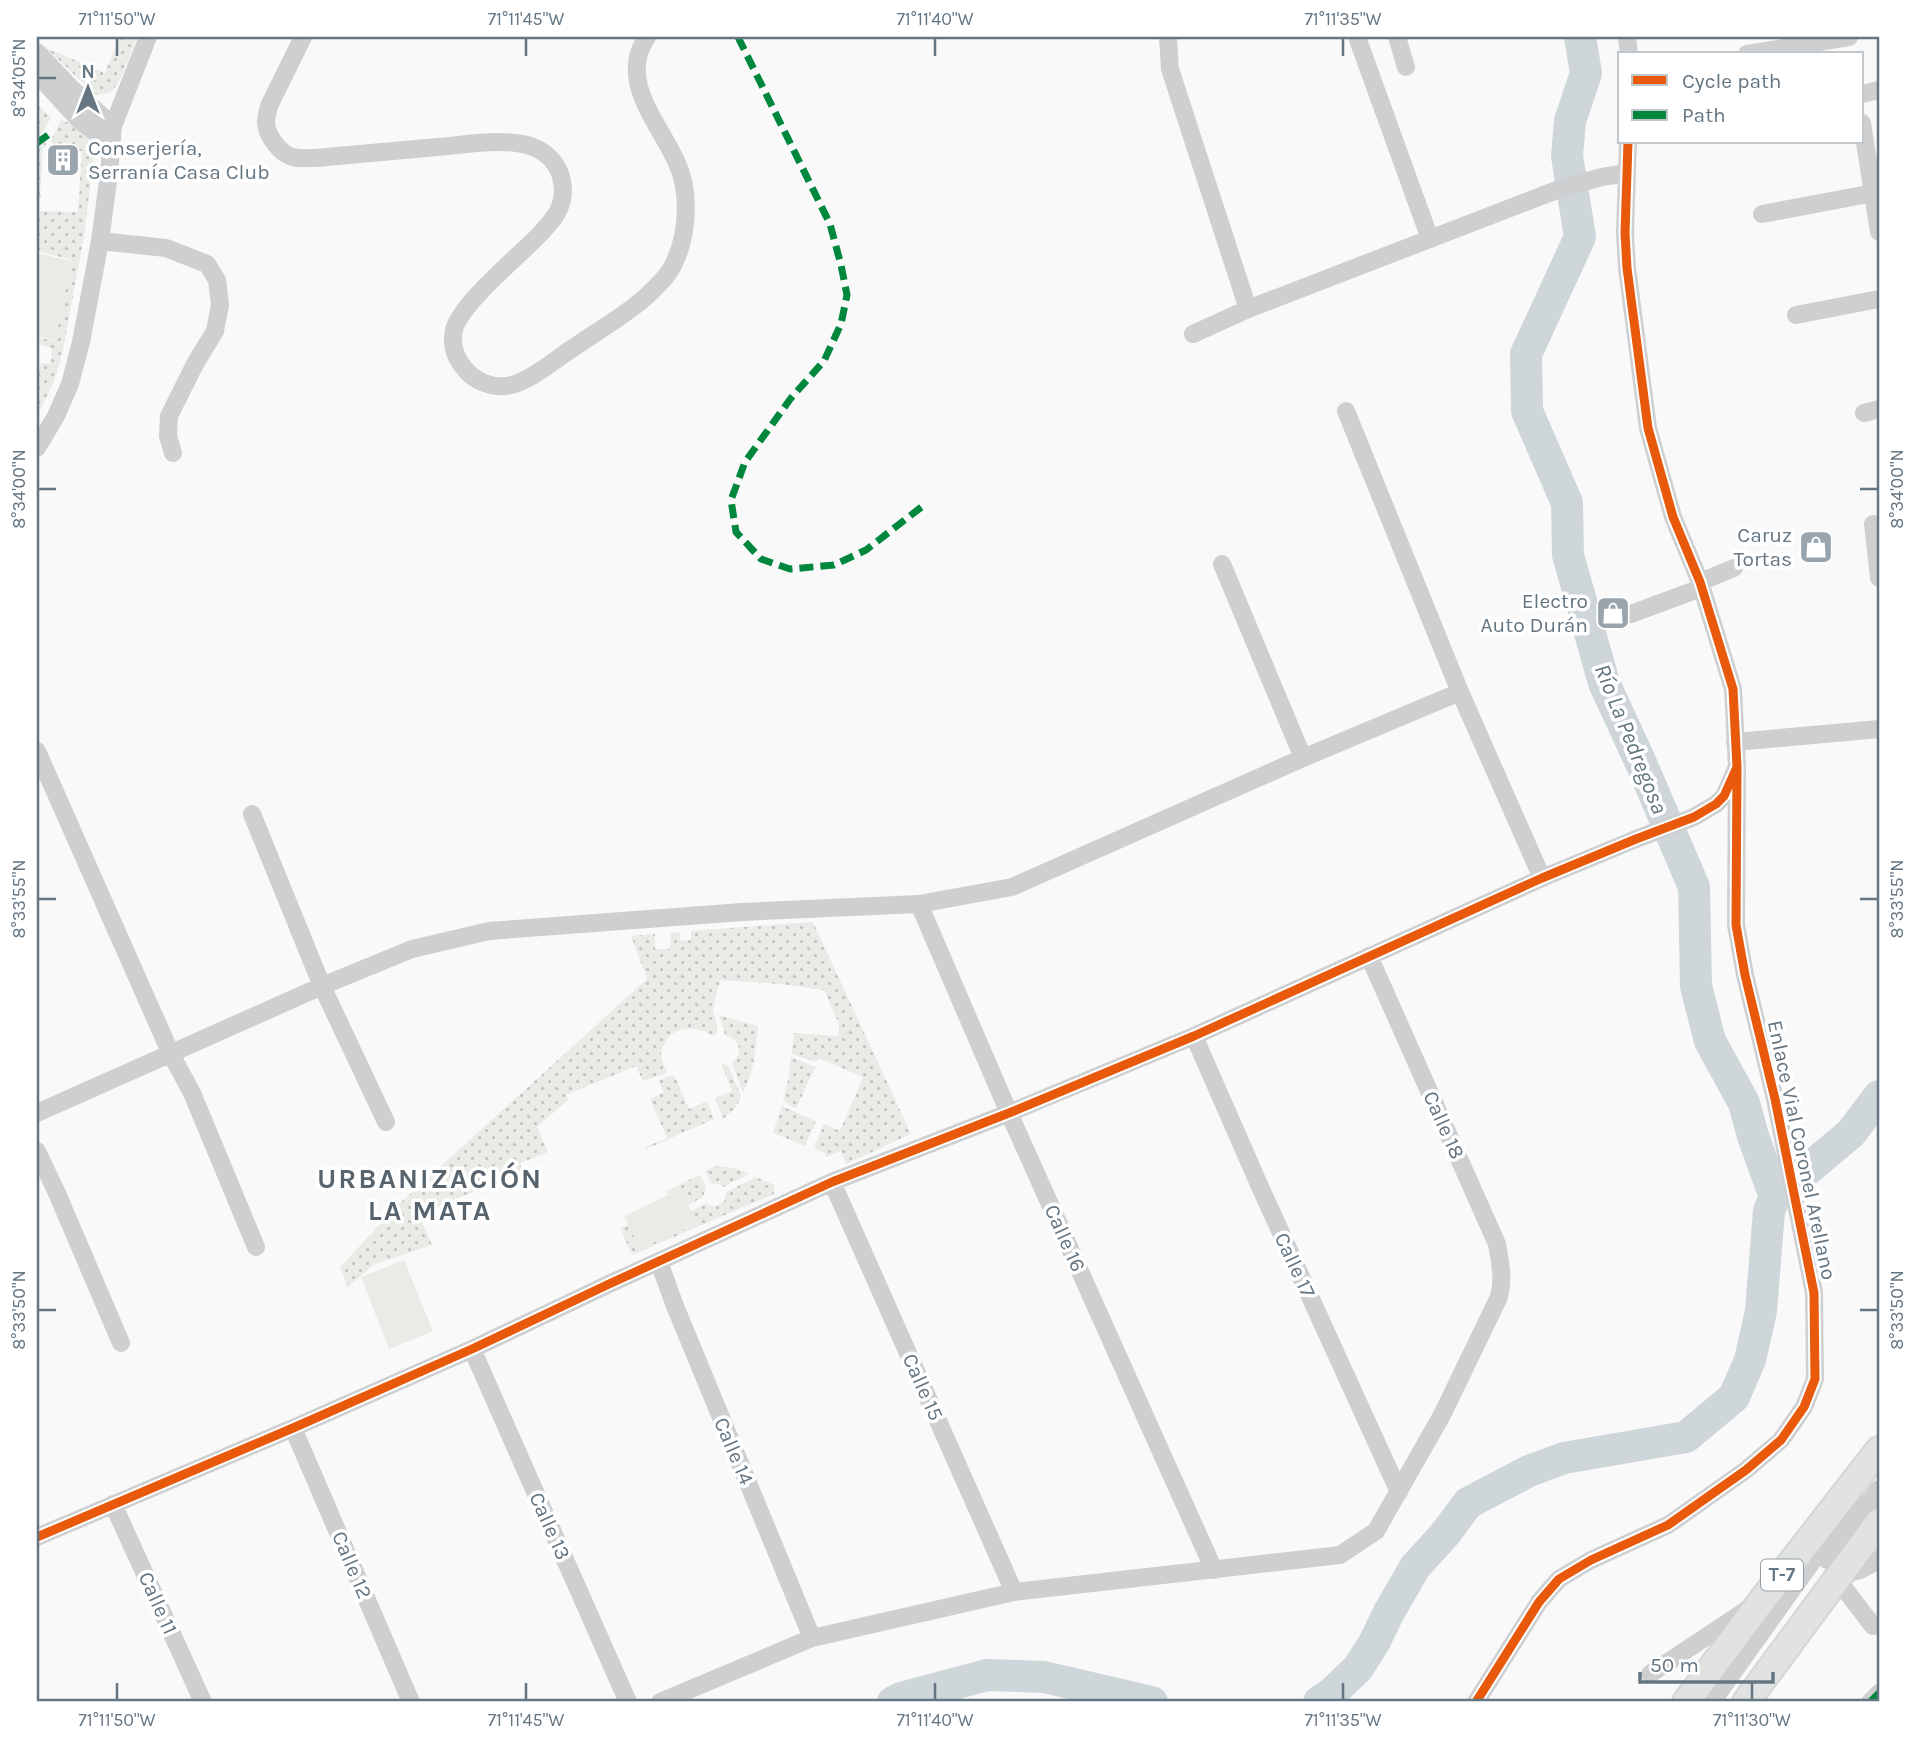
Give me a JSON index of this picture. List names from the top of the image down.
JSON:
{
  "streets": {
    "highway": ["T-7"],
    "street": [
      "Calle 18",
      "Enlace Vial Coronel Arellano",
      "Calle 16",
      "Calle 17",
      "Calle 15",
      "Calle 14",
      "Calle 13",
      "Calle 12",
      "Calle 11"
    ]
  },
  "crossings": [
    ["Calle 18", "Calle 17"]
  ],
  "districts": ["URBANIZACIÓN LA MATA"],
  "water": ["Río La Pedregosa"],
  "places": {
    "building": ["Conserjería, Serranía Casa Club"],
    "shop": ["Caruz Tortas", "Electro Auto Durán"]
  },
  "legend": ["Cycle path", "Path"],
  "scale_bar": "50 m",
  "north": "top",
  "coordinates": [
    "71°11'50\"W",
    "71°11'45\"W",
    "71°11'40\"W",
    "71°11'35\"W",
    "8°34'05\"N",
    "8°34'00\"N",
    "8°33'55\"N",
    "8°33'50\"N",
    "71°11'30\"W"
  ]
}
